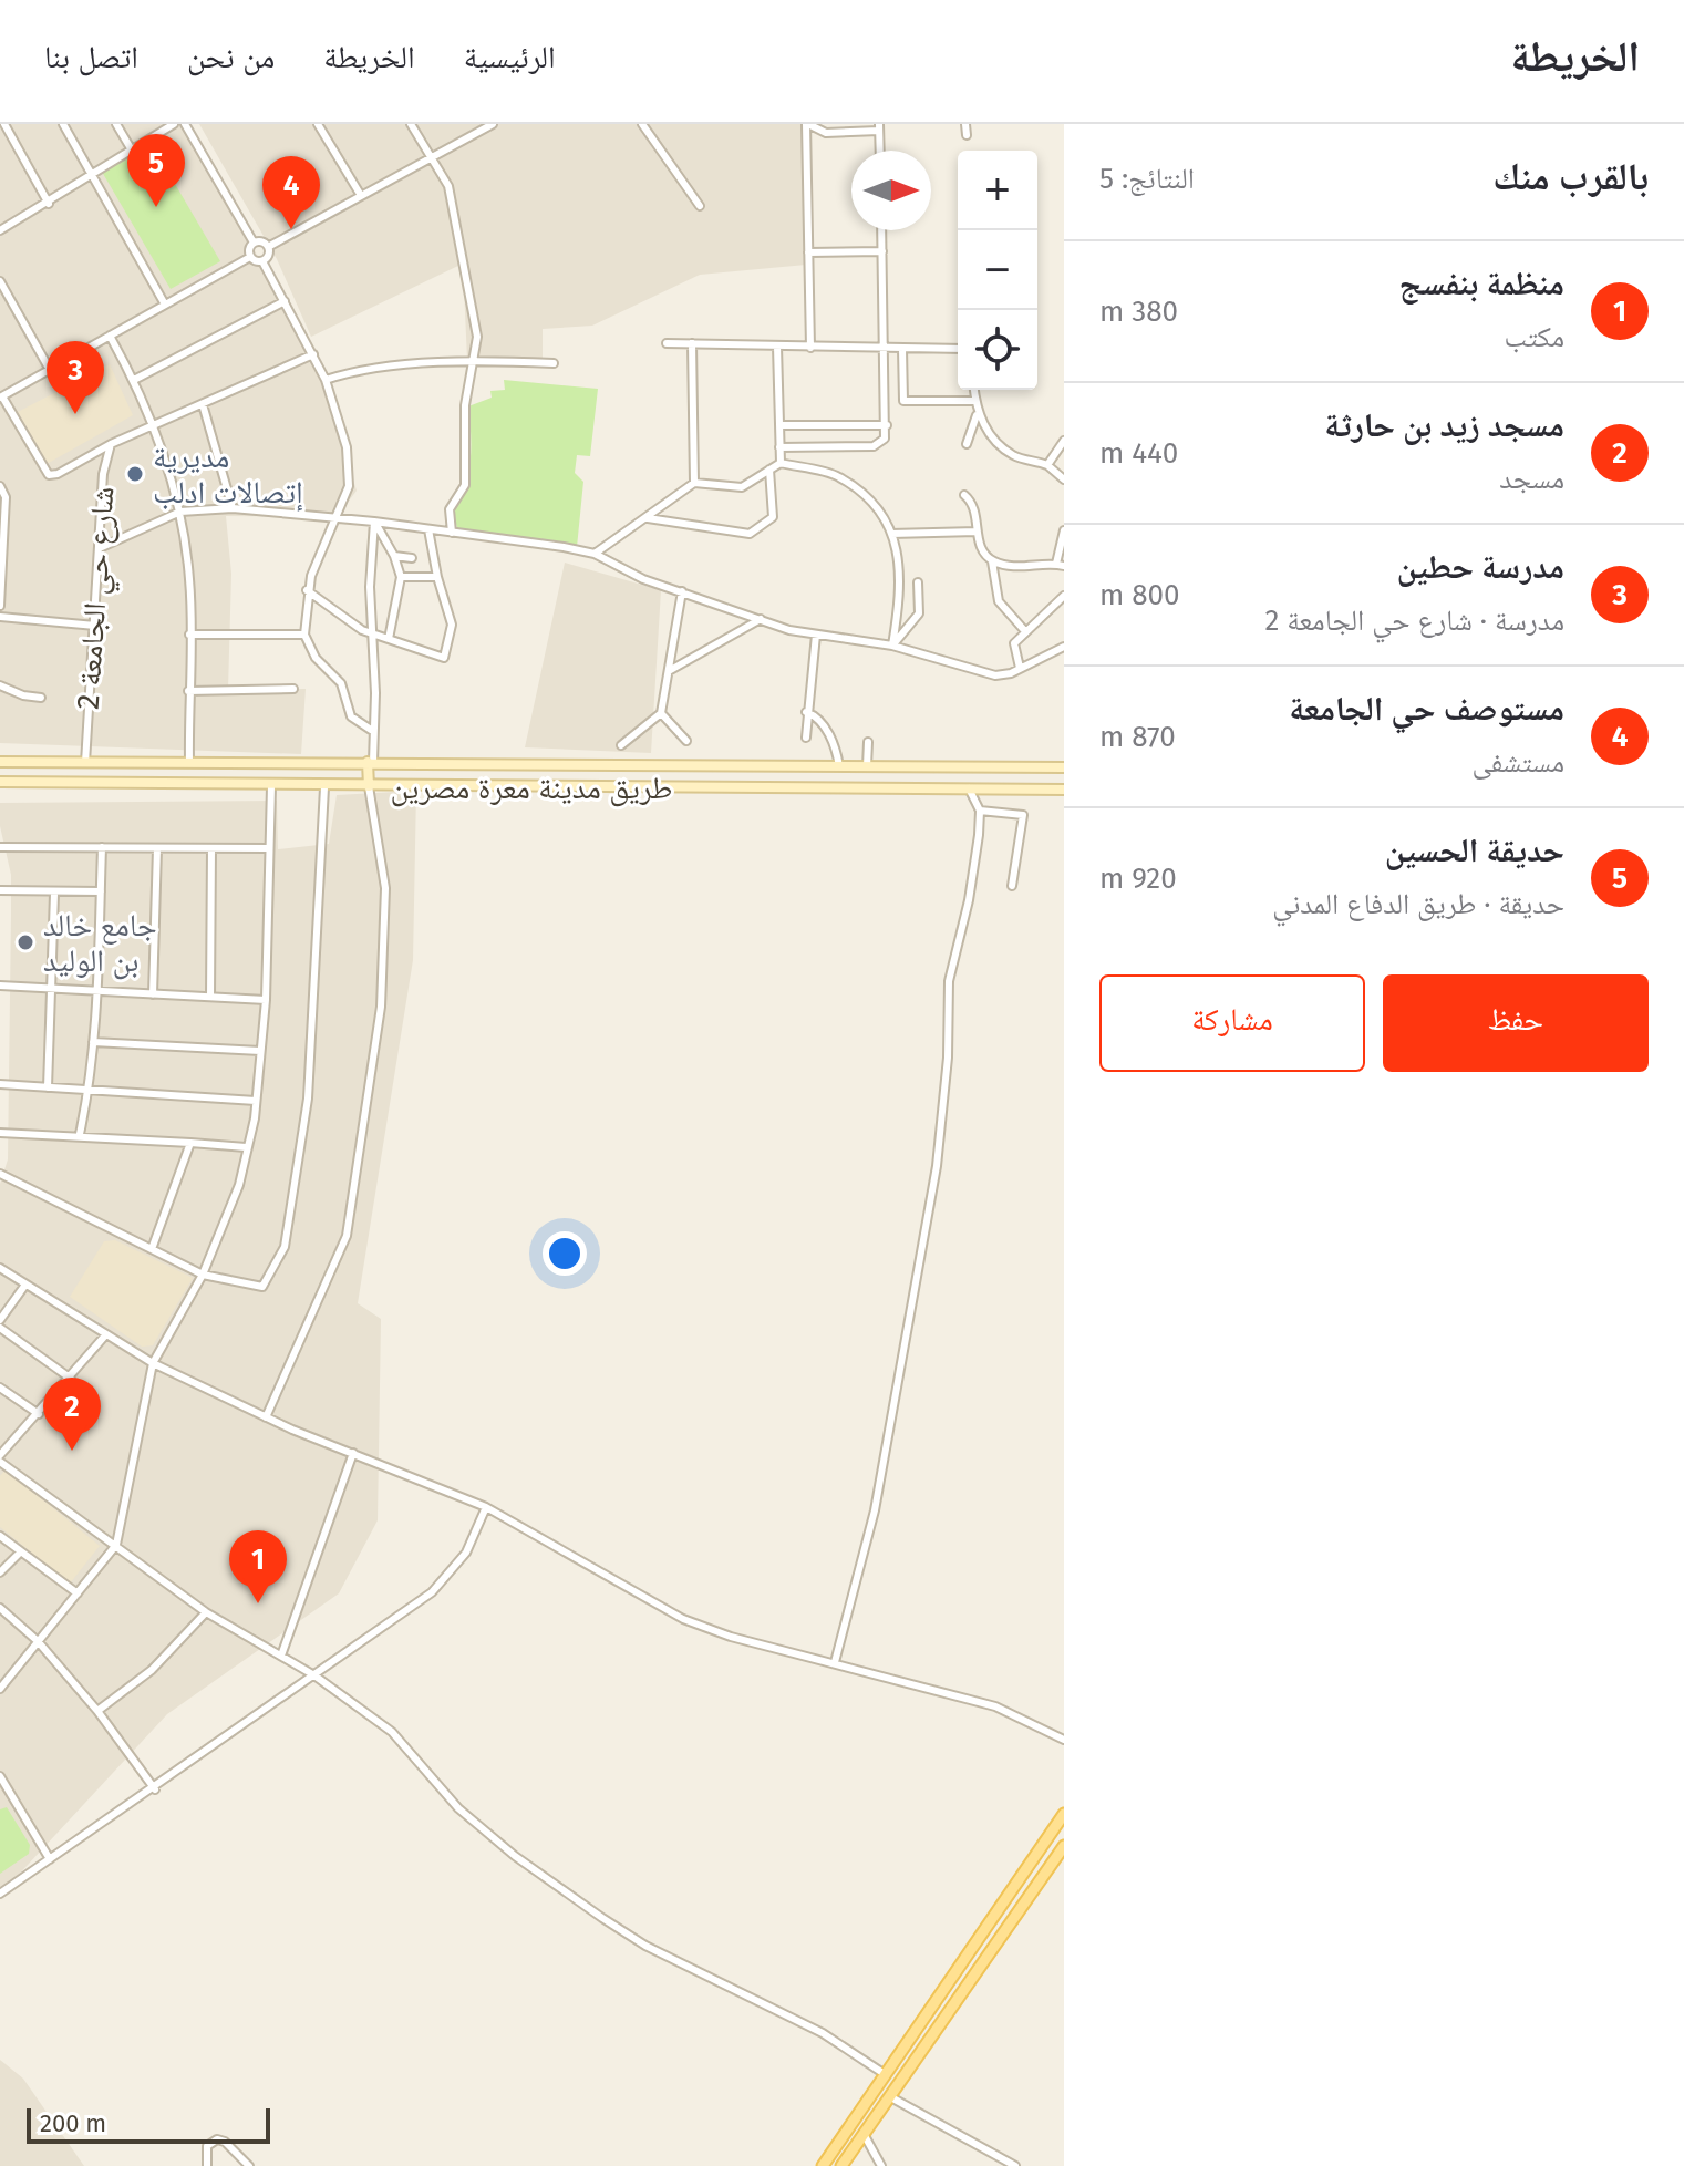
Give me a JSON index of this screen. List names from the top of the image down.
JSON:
{
  "streets": {
    "main road": ["طريق مدينة معرة مصرين"],
    "street": ["شارع حي الجامعة 2"]
  },
  "crossings": [
    ["شارع حي الجامعة 2", "طريق مدينة معرة مصرين"]
  ],
  "places": ["مديرية إتصالات ادلب", "جامع خالد بن الوليد"],
  "scale_bar": "200 m",
  "north": "right",
  "page": {
    "header": "الخريطة",
    "nav": [
      "الرئيسية",
      "الخريطة",
      "من نحن",
      "اتصل بنا"
    ],
    "heading": ["بالقرب منك", "النتائج: 5"],
    "pins": [
      "5",
      "4",
      "3",
      "2",
      "1"
    ],
    "map_buttons": ["+", "−"],
    "list": [
      {
        "mark": "1",
        "name": "منظمة بنفسج",
        "note": "مكتب",
        "value": "380 m"
      },
      {
        "mark": "2",
        "name": "مسجد زيد بن حارثة",
        "note": "مسجد",
        "value": "440 m"
      },
      {
        "mark": "3",
        "name": "مدرسة حطين",
        "note": "مدرسة · شارع حي الجامعة 2",
        "value": "800 m"
      },
      {
        "mark": "4",
        "name": "مستوصف حي الجامعة",
        "note": "مستشفى",
        "value": "870 m"
      },
      {
        "mark": "5",
        "name": "حديقة الحسين",
        "note": "حديقة · طريق الدفاع المدني",
        "value": "920 m"
      }
    ],
    "buttons": ["حفظ", "مشاركة"],
    "scale": "200 m"
  }
}
